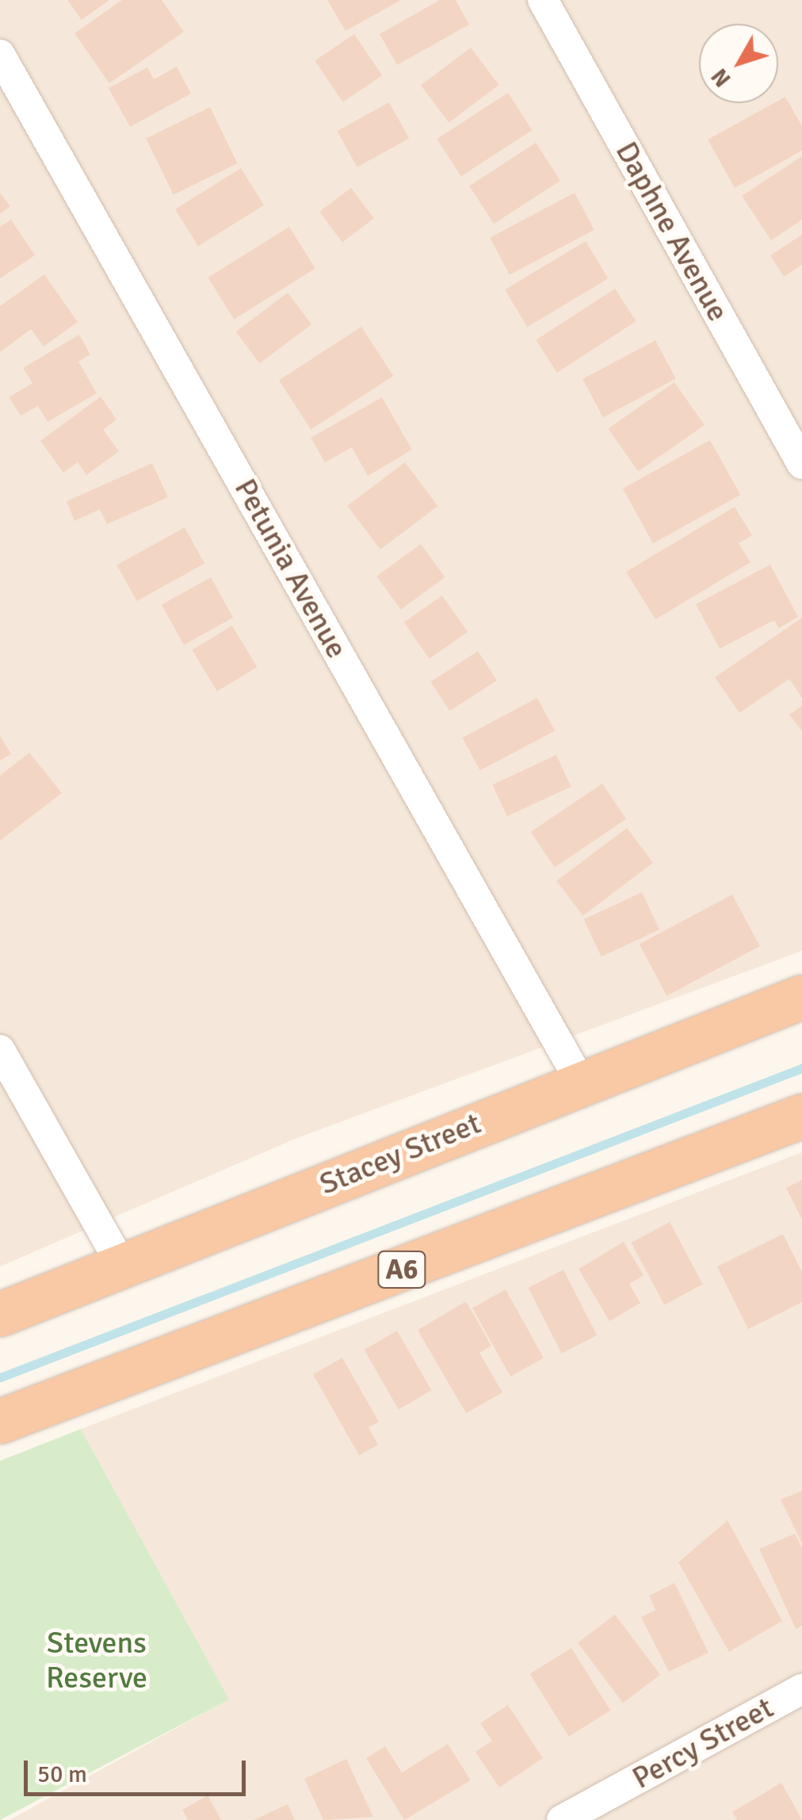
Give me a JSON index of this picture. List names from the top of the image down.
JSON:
{
  "streets": {
    "highway": ["Stacey Street", "A6"],
    "street": ["Daphne Avenue", "Petunia Avenue", "Percy Street"]
  },
  "crossings": [
    ["Petunia Avenue", "Stacey Street"]
  ],
  "parks": ["Stevens Reserve"],
  "scale_bar": "50 m",
  "north": "bottom left"
}
